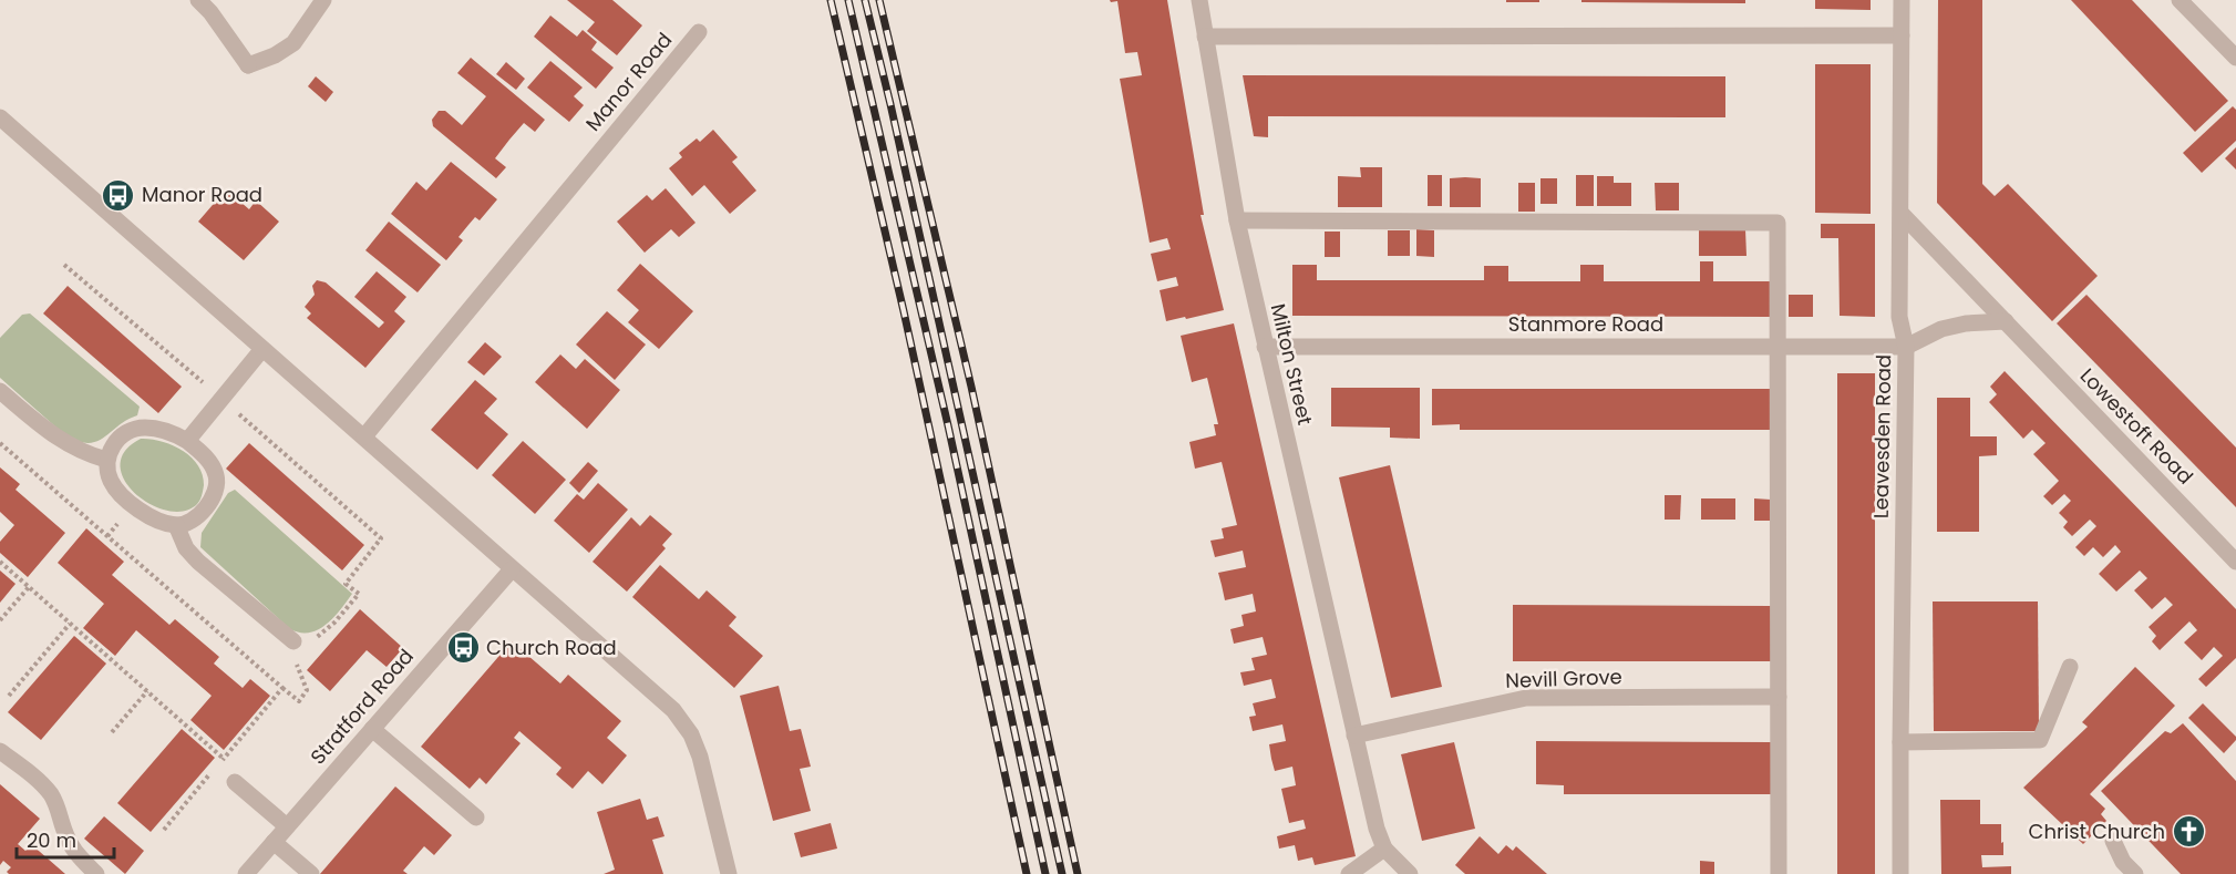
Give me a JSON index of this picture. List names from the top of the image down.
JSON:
{
  "streets": {
    "street": [
      "Manor Road",
      "Stanmore Road",
      "Milton Street",
      "Lowestoft Road",
      "Leavesden Road",
      "Nevill Grove",
      "Stratford Road"
    ]
  },
  "crossings": [
    ["Stanmore Road", "Milton Street"],
    ["Stanmore Road", "Leavesden Road"],
    ["Milton Street", "Nevill Grove"],
    ["Lowestoft Road", "Leavesden Road"]
  ],
  "places": {
    "bus stop": ["Manor Road", "Church Road"],
    "church": ["Christ Church"]
  },
  "scale_bar": "20 m"
}
